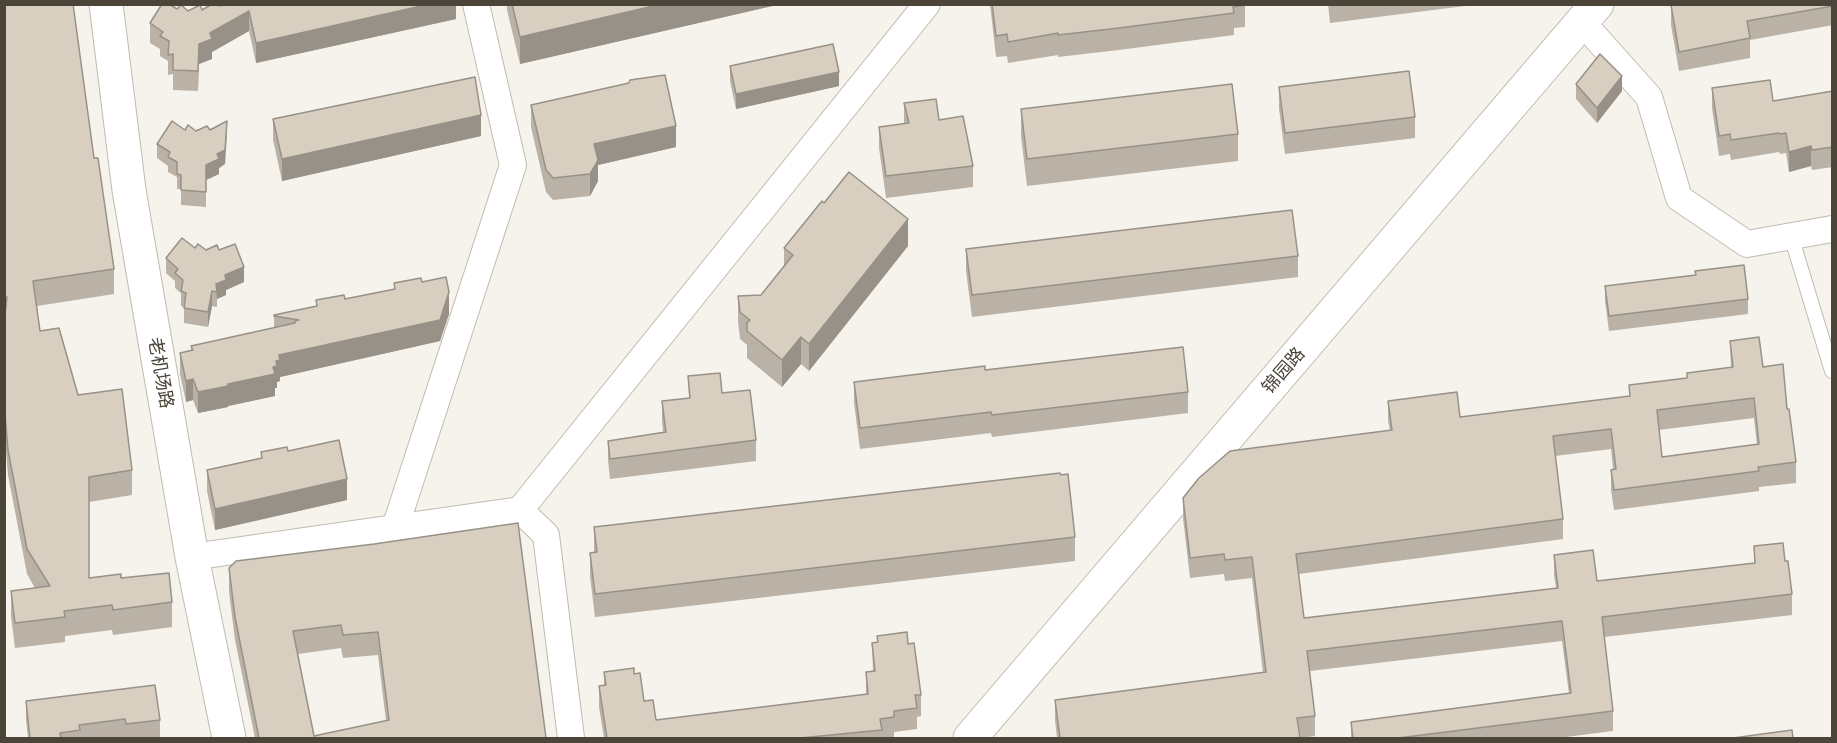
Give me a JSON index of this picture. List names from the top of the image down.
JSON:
{
  "streets": {
    "street": ["锦园路", "老机场路"]
  }
}
